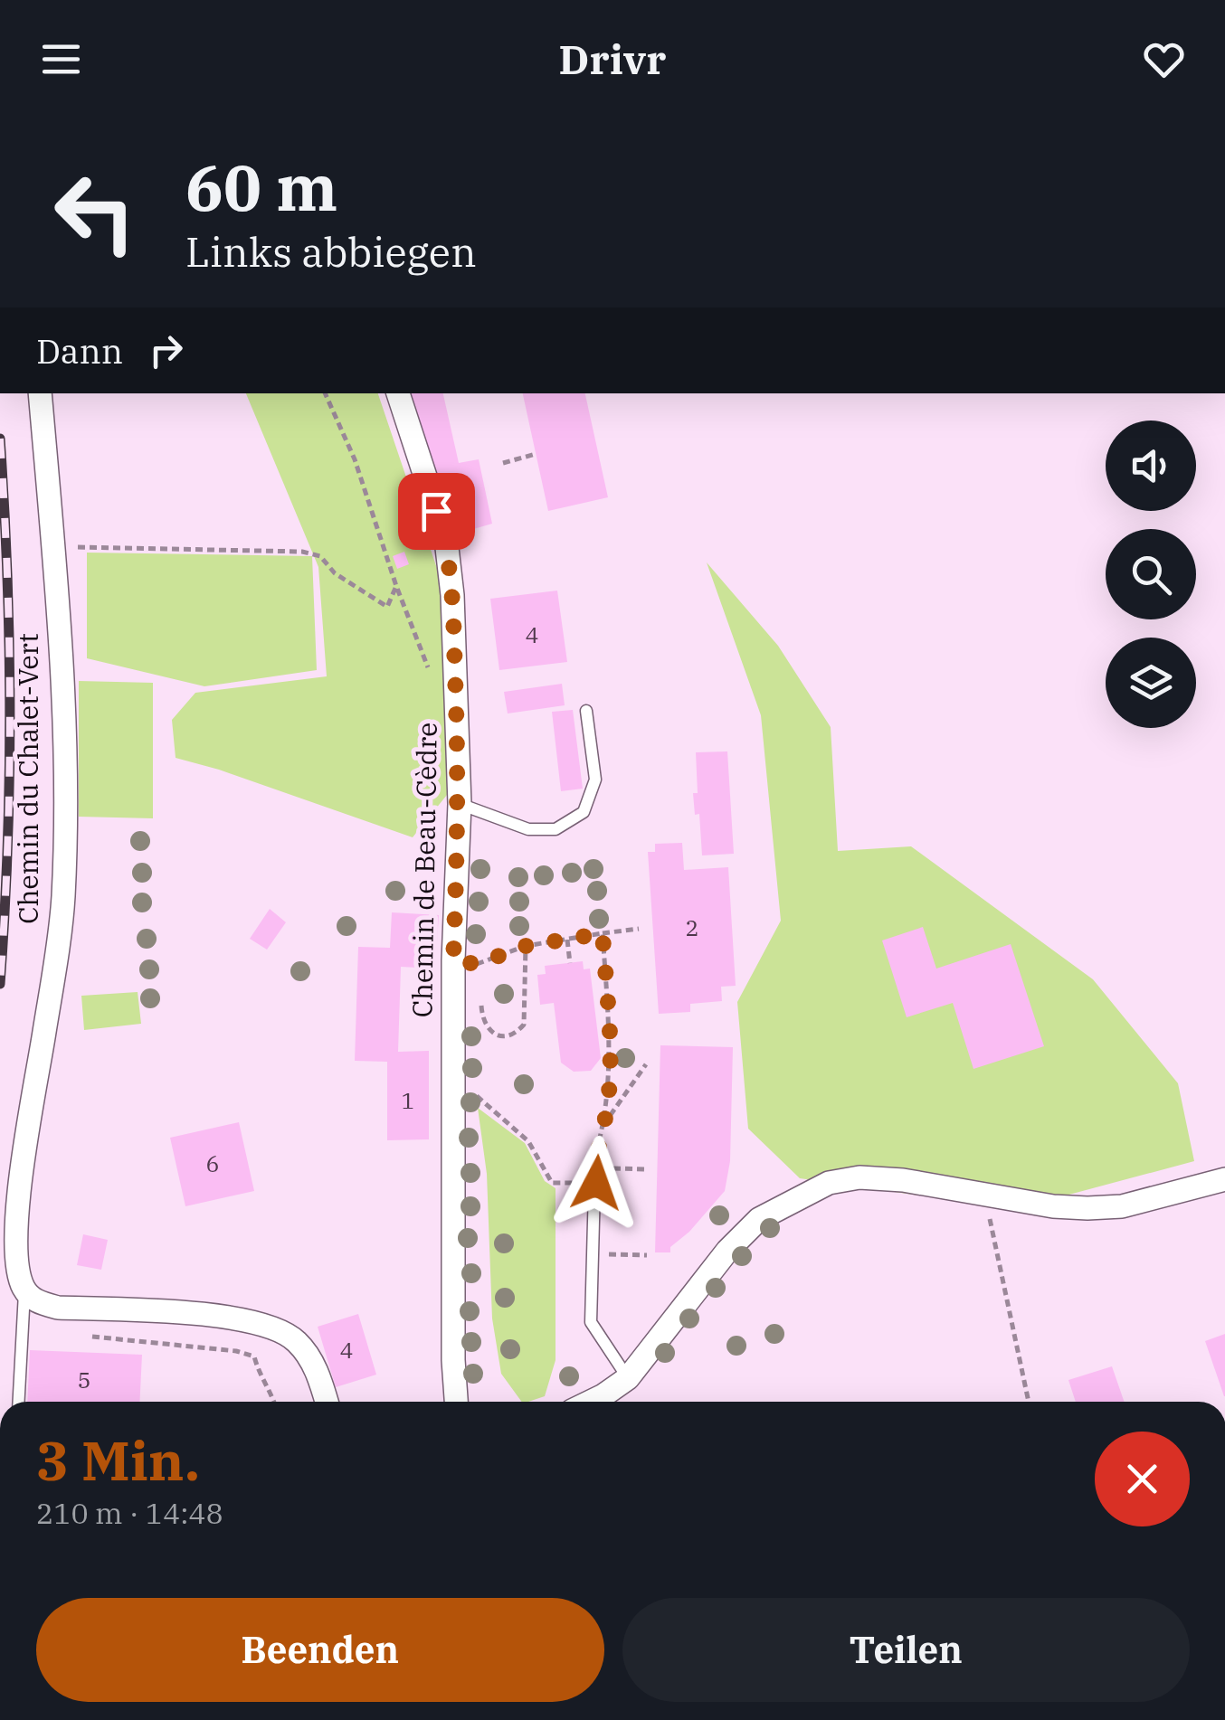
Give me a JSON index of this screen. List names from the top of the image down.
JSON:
{
  "streets": {
    "street": ["Chemin du Chalet-Vert", "Chemin de Beau-Cèdre"]
  },
  "house_numbers": [
    "4",
    "2",
    "1",
    "6",
    "4",
    "5"
  ],
  "page": {
    "header": "Drivr",
    "turn": ["60 m", "Links abbiegen"],
    "then": "Dann",
    "heading": ["3 Min.", "210 m · 14:48"],
    "buttons": ["Beenden", "Teilen"]
  }
}
